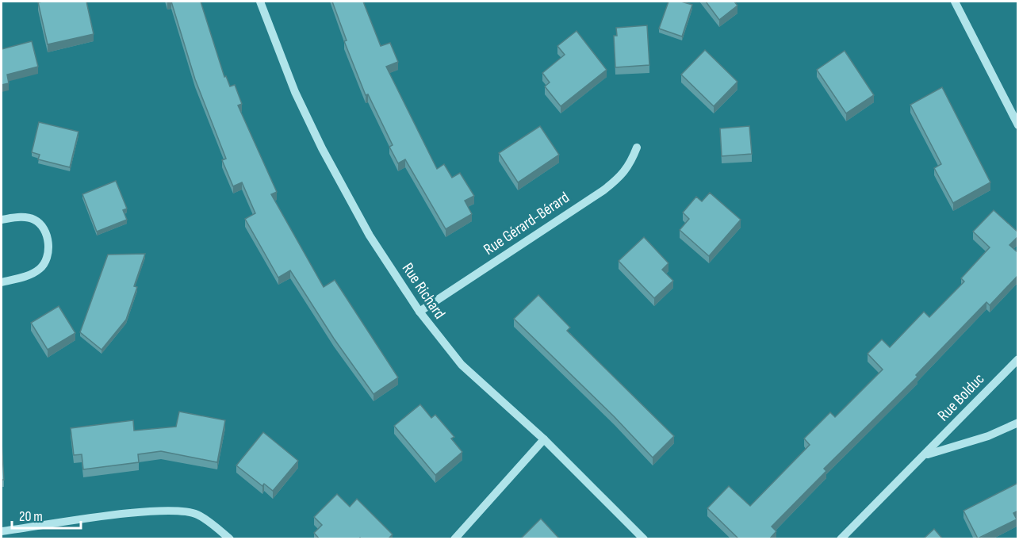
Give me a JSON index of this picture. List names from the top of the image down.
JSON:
{
  "streets": {
    "street": ["Rue Gérard-Bérard", "Rue Richard", "Rue Bolduc"]
  },
  "crossings": [
    ["Rue Gérard-Bérard", "Rue Richard"]
  ],
  "scale_bar": "20 m"
}
